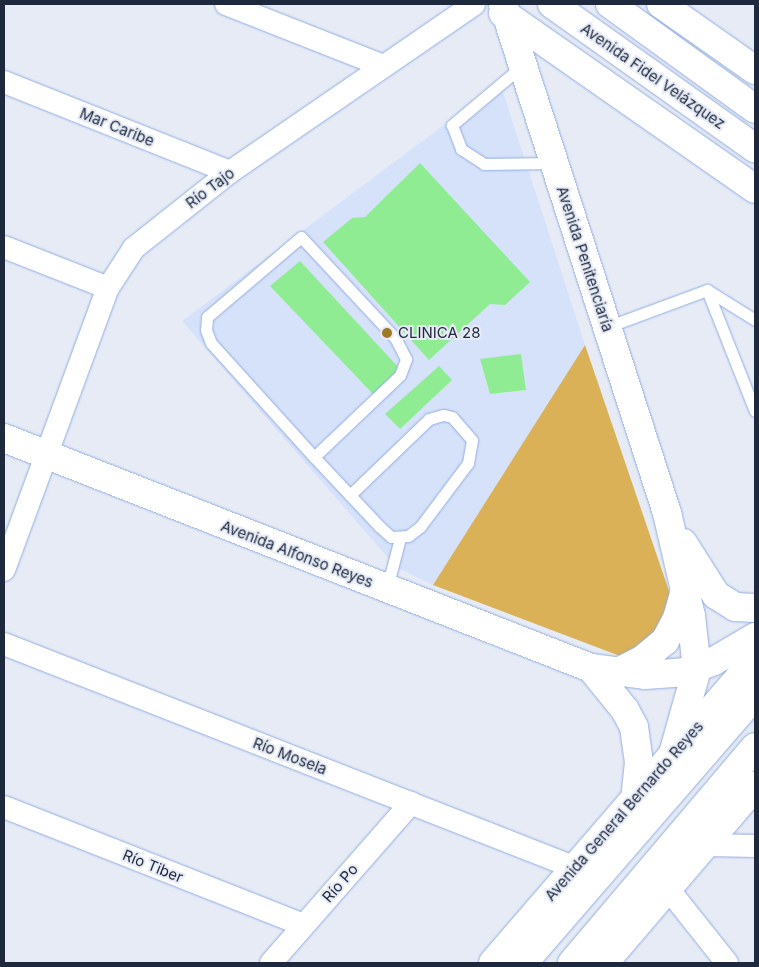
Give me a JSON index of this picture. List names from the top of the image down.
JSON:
{
  "streets": {
    "main road": [
      "Avenida Fidel Velázquez",
      "Avenida Penitenciaría",
      "Avenida Alfonso Reyes",
      "Avenida General Bernardo Reyes"
    ],
    "street": [
      "Mar Caribe",
      "Río Tajo",
      "Río Mosela",
      "Río Tiber",
      "Río Po"
    ]
  },
  "crossings": [
    ["Mar Caribe", "Río Tajo"],
    ["Río Tajo", "Avenida Alfonso Reyes"],
    ["Avenida Penitenciaría", "Avenida Alfonso Reyes"],
    ["Avenida Penitenciaría", "Avenida General Bernardo Reyes"],
    ["Río Mosela", "Avenida General Bernardo Reyes"],
    ["Río Mosela", "Río Po"],
    ["Río Tiber", "Río Po"]
  ],
  "places": ["CLINICA 28"]
}
